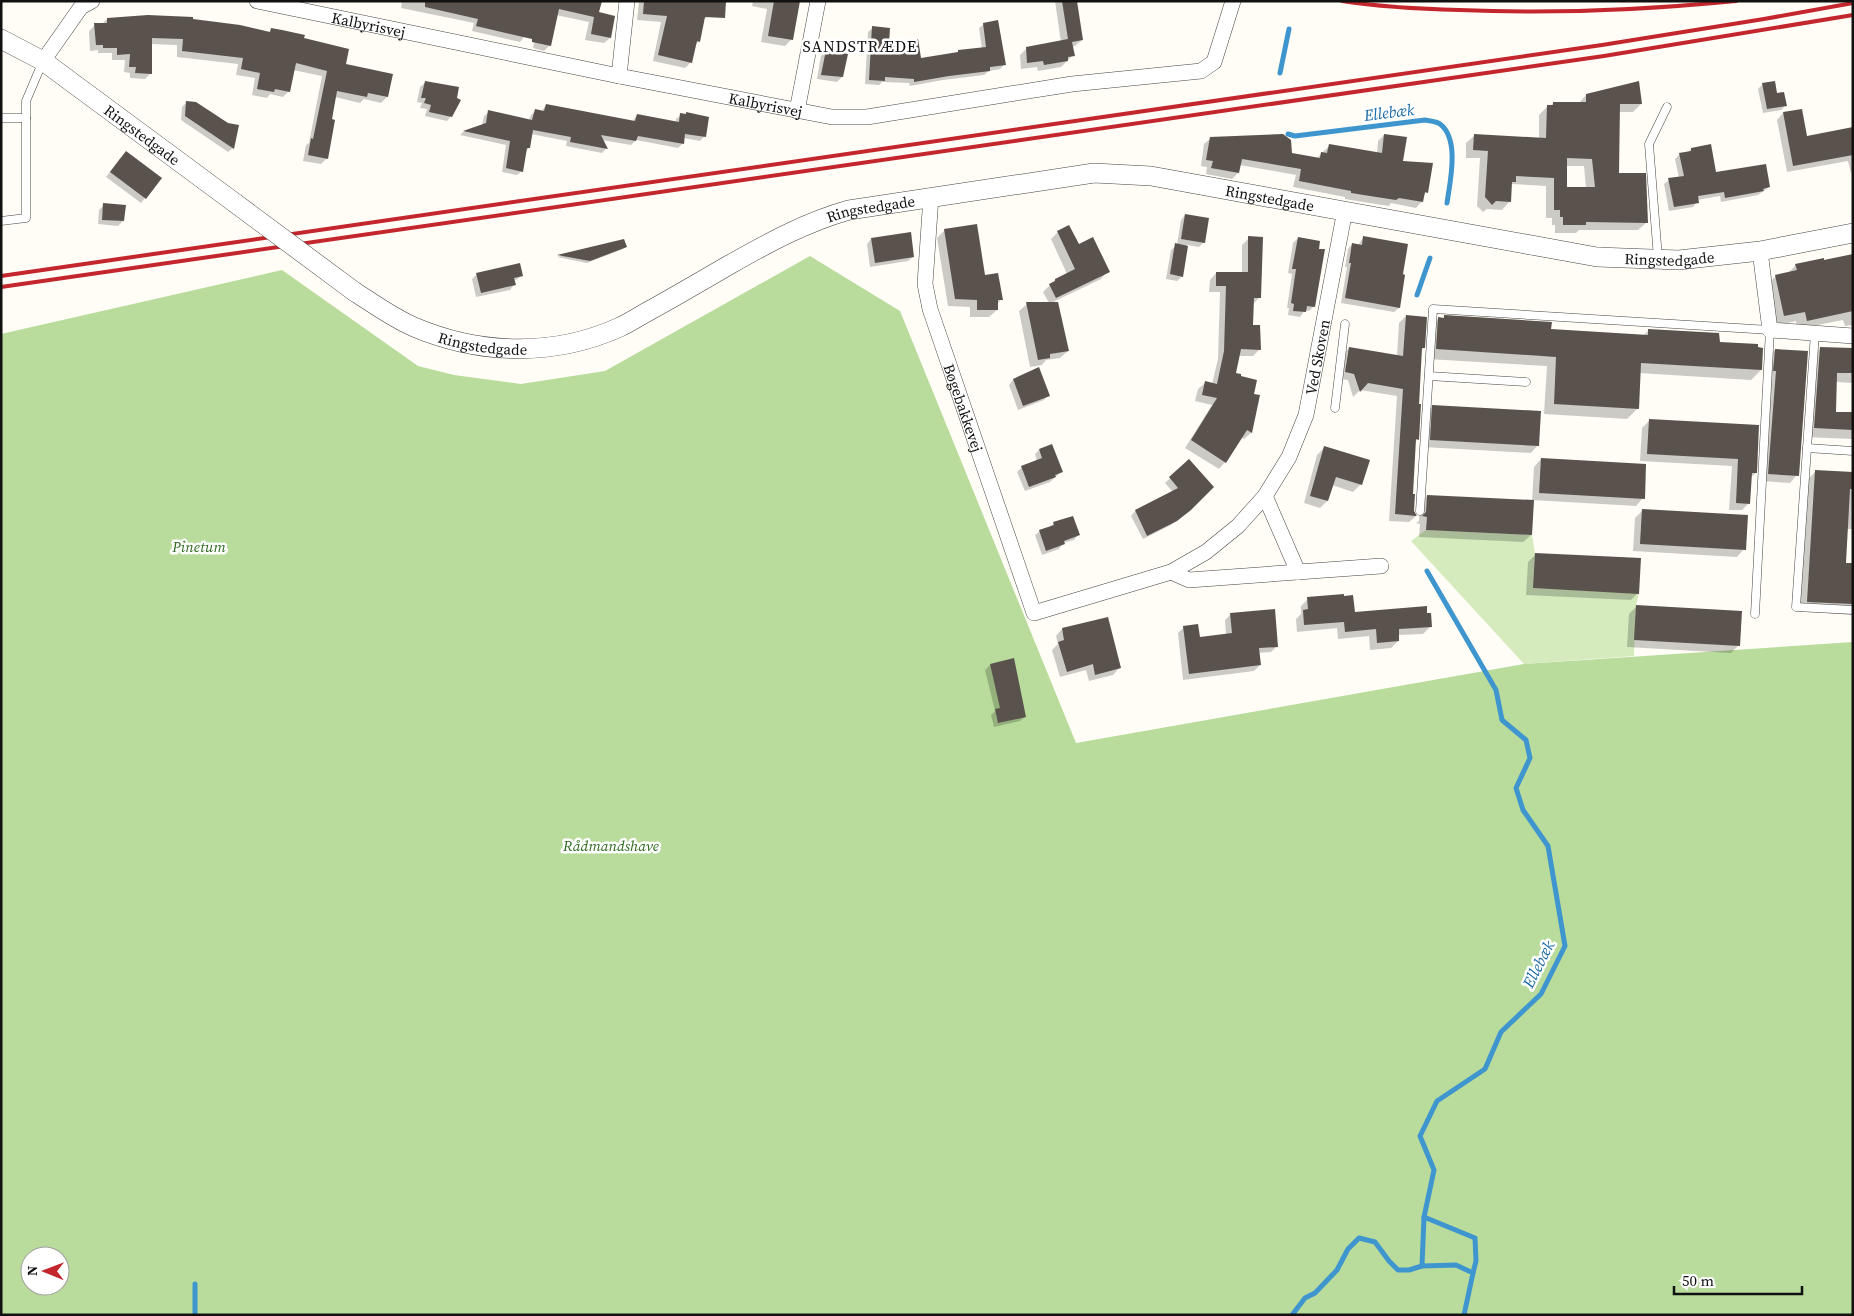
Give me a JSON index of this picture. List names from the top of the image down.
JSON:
{
  "streets": {
    "street": [
      "Kalbyrisvej",
      "Ringstedgade",
      "Ved Skoven",
      "Bøgebakkevej"
    ]
  },
  "crossings": [
    ["Ringstedgade", "Ved Skoven"],
    ["Ringstedgade", "Bøgebakkevej"],
    ["Ved Skoven", "Bøgebakkevej"]
  ],
  "districts": ["SANDSTRÆDE"],
  "water": ["Ellebæk"],
  "parks": ["Pinetum", "Rådmandshave"],
  "scale_bar": "50 m",
  "north": "left"
}
